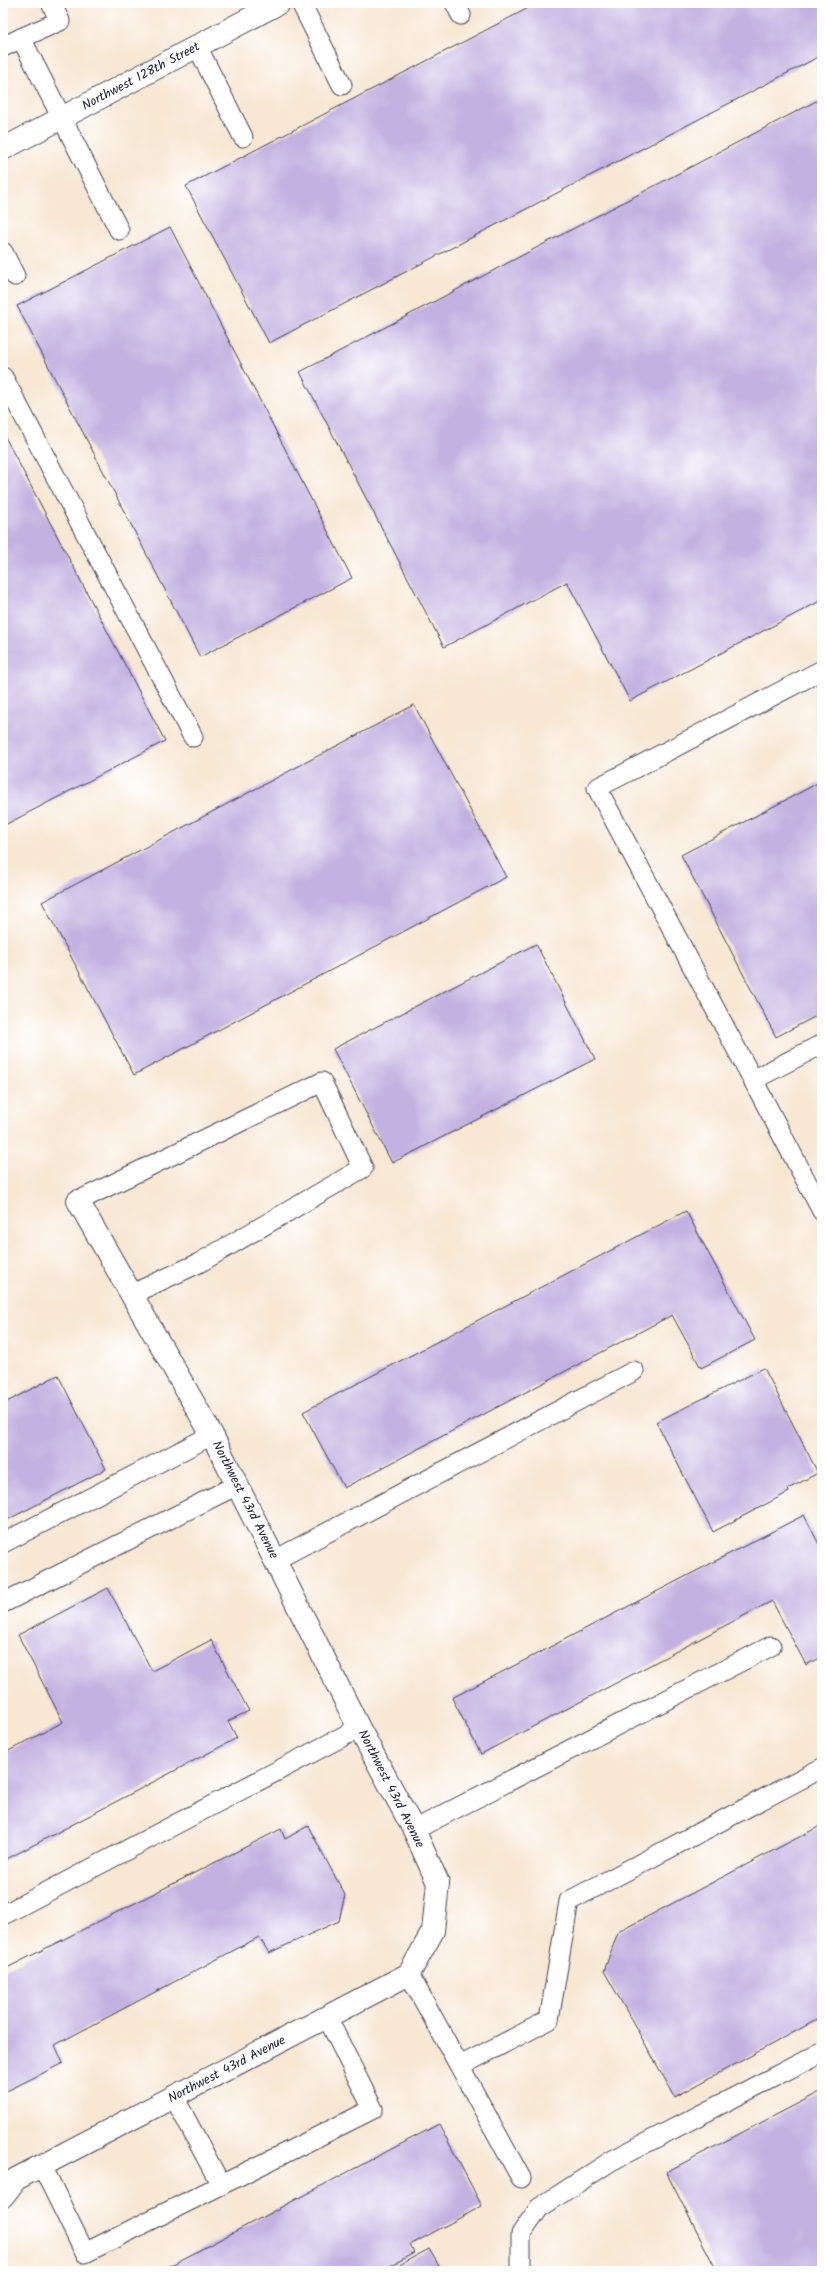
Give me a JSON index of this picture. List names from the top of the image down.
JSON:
{
  "streets": {
    "street": ["Northwest 128th Street", "Northwest 43rd Avenue"]
  }
}
